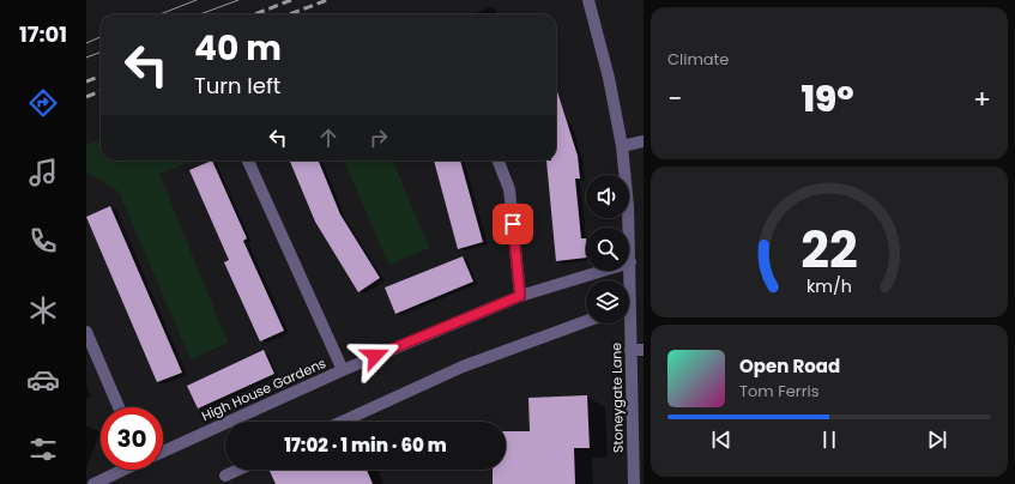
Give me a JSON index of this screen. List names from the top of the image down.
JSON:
{
  "streets": {
    "street": ["High House Gardens", "Stoneygate Lane"]
  },
  "crossings": [
    ["High House Gardens", "Stoneygate Lane"]
  ],
  "page": {
    "tabs": "17:01",
    "tile": "Climate",
    "turn": ["40 m", "Turn left"],
    "heat": ["−", "19°", "+"],
    "song": ["Open Road", "Tom Ferris"],
    "limit": "30",
    "trip": "17:02 · 1 min · 60 m",
    "gauge": ["22", "km/h"]
  }
}
